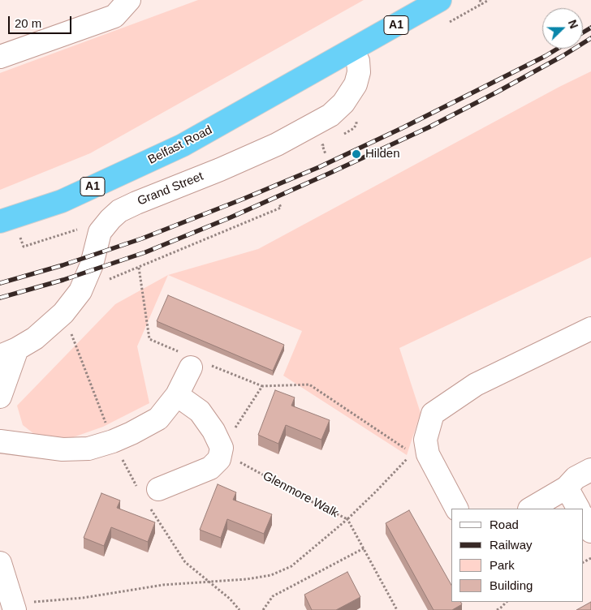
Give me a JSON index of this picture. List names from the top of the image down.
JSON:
{
  "streets": {
    "highway": ["A1", "Belfast Road"],
    "street": ["Grand Street"],
    "path": ["Glenmore Walk"]
  },
  "crossings": [
    ["A1", "Belfast Road"],
    ["A1", "Grand Street"],
    ["Belfast Road", "Grand Street"]
  ],
  "places": ["Hilden"],
  "legend": [
    "Road",
    "Railway",
    "Park",
    "Building"
  ],
  "scale_bar": "20 m",
  "north": "right"
}
